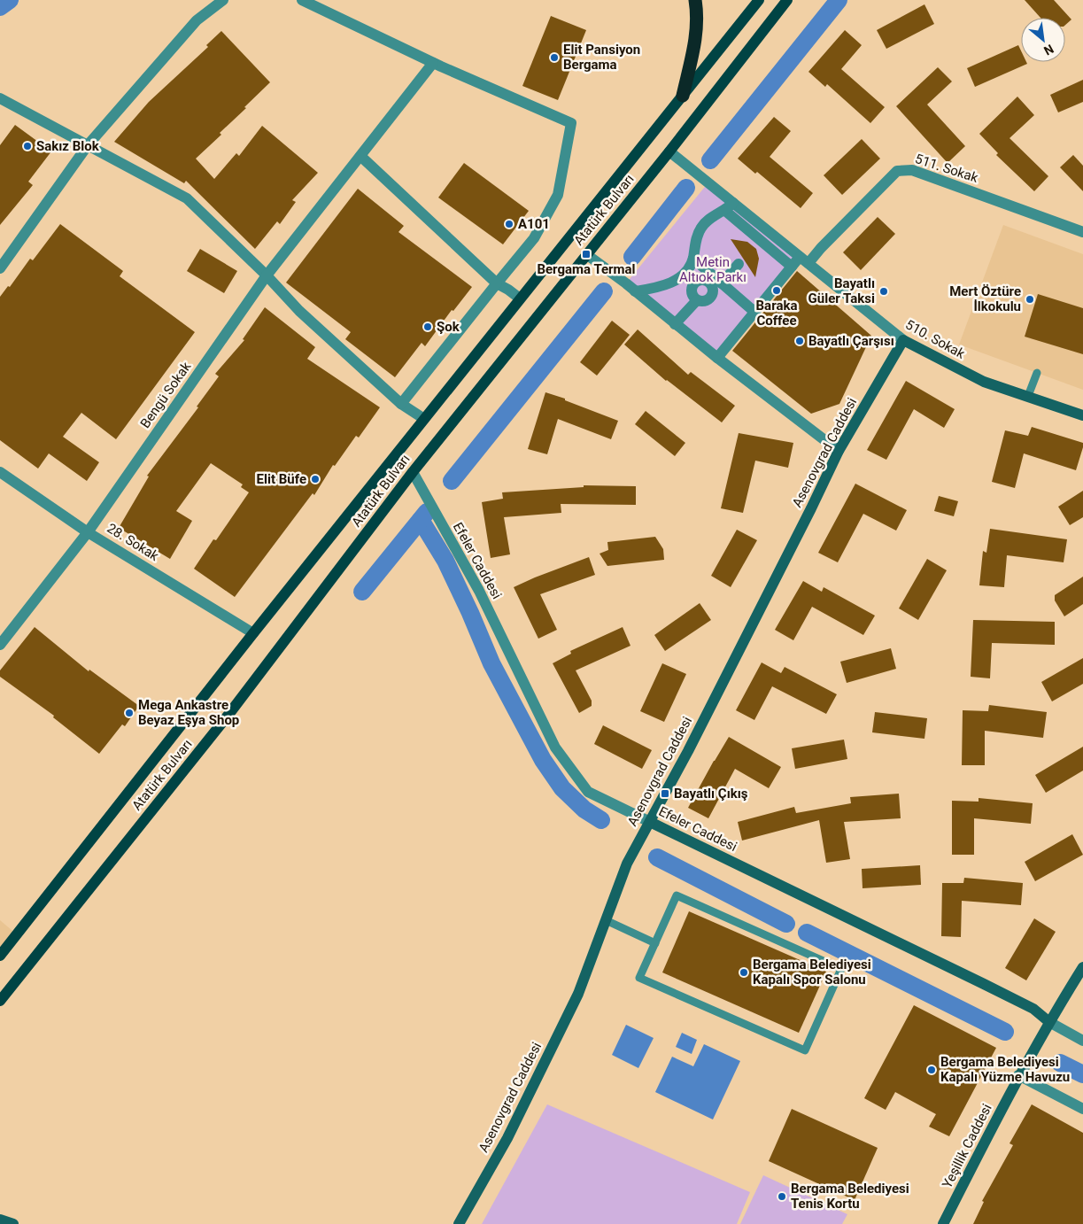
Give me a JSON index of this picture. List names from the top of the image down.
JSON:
{
  "streets": {
    "main road": [
      "Atatürk Bulvarı",
      "510. Sokak",
      "Asenovgrad Caddesi",
      "Efeler Caddesi",
      "Yeşillik Caddesi"
    ],
    "street": ["511. Sokak", "Bengü Sokak", "28. Sokak"]
  },
  "crossings": [
    ["511. Sokak", "510. Sokak"],
    ["Atatürk Bulvarı", "510. Sokak"],
    ["Atatürk Bulvarı", "28. Sokak"],
    ["Atatürk Bulvarı", "Efeler Caddesi"],
    ["510. Sokak", "Asenovgrad Caddesi"],
    ["Bengü Sokak", "28. Sokak"],
    ["Asenovgrad Caddesi", "Efeler Caddesi"],
    ["Efeler Caddesi", "Yeşillik Caddesi"]
  ],
  "parks": ["Metin Altıok Parkı"],
  "places": {
    "other": [
      "Elit Pansiyon Bergama",
      "Sakız Blok",
      "A101",
      "Baraka Coffee",
      "Bayatlı Güler Taksi",
      "Mert Öztüre İlkokulu",
      "Şok",
      "Bayatlı Çarşısı",
      "Elit Büfe",
      "Mega Ankastre Beyaz Eşya Shop",
      "Bergama Belediyesi Kapalı Spor Salonu",
      "Bergama Belediyesi Kapalı Yüzme Havuzu",
      "Bergama Belediyesi Tenis Kortu"
    ],
    "transit": ["Bergama Termal", "Bayatlı Çıkış"]
  },
  "north": "bottom right"
}
